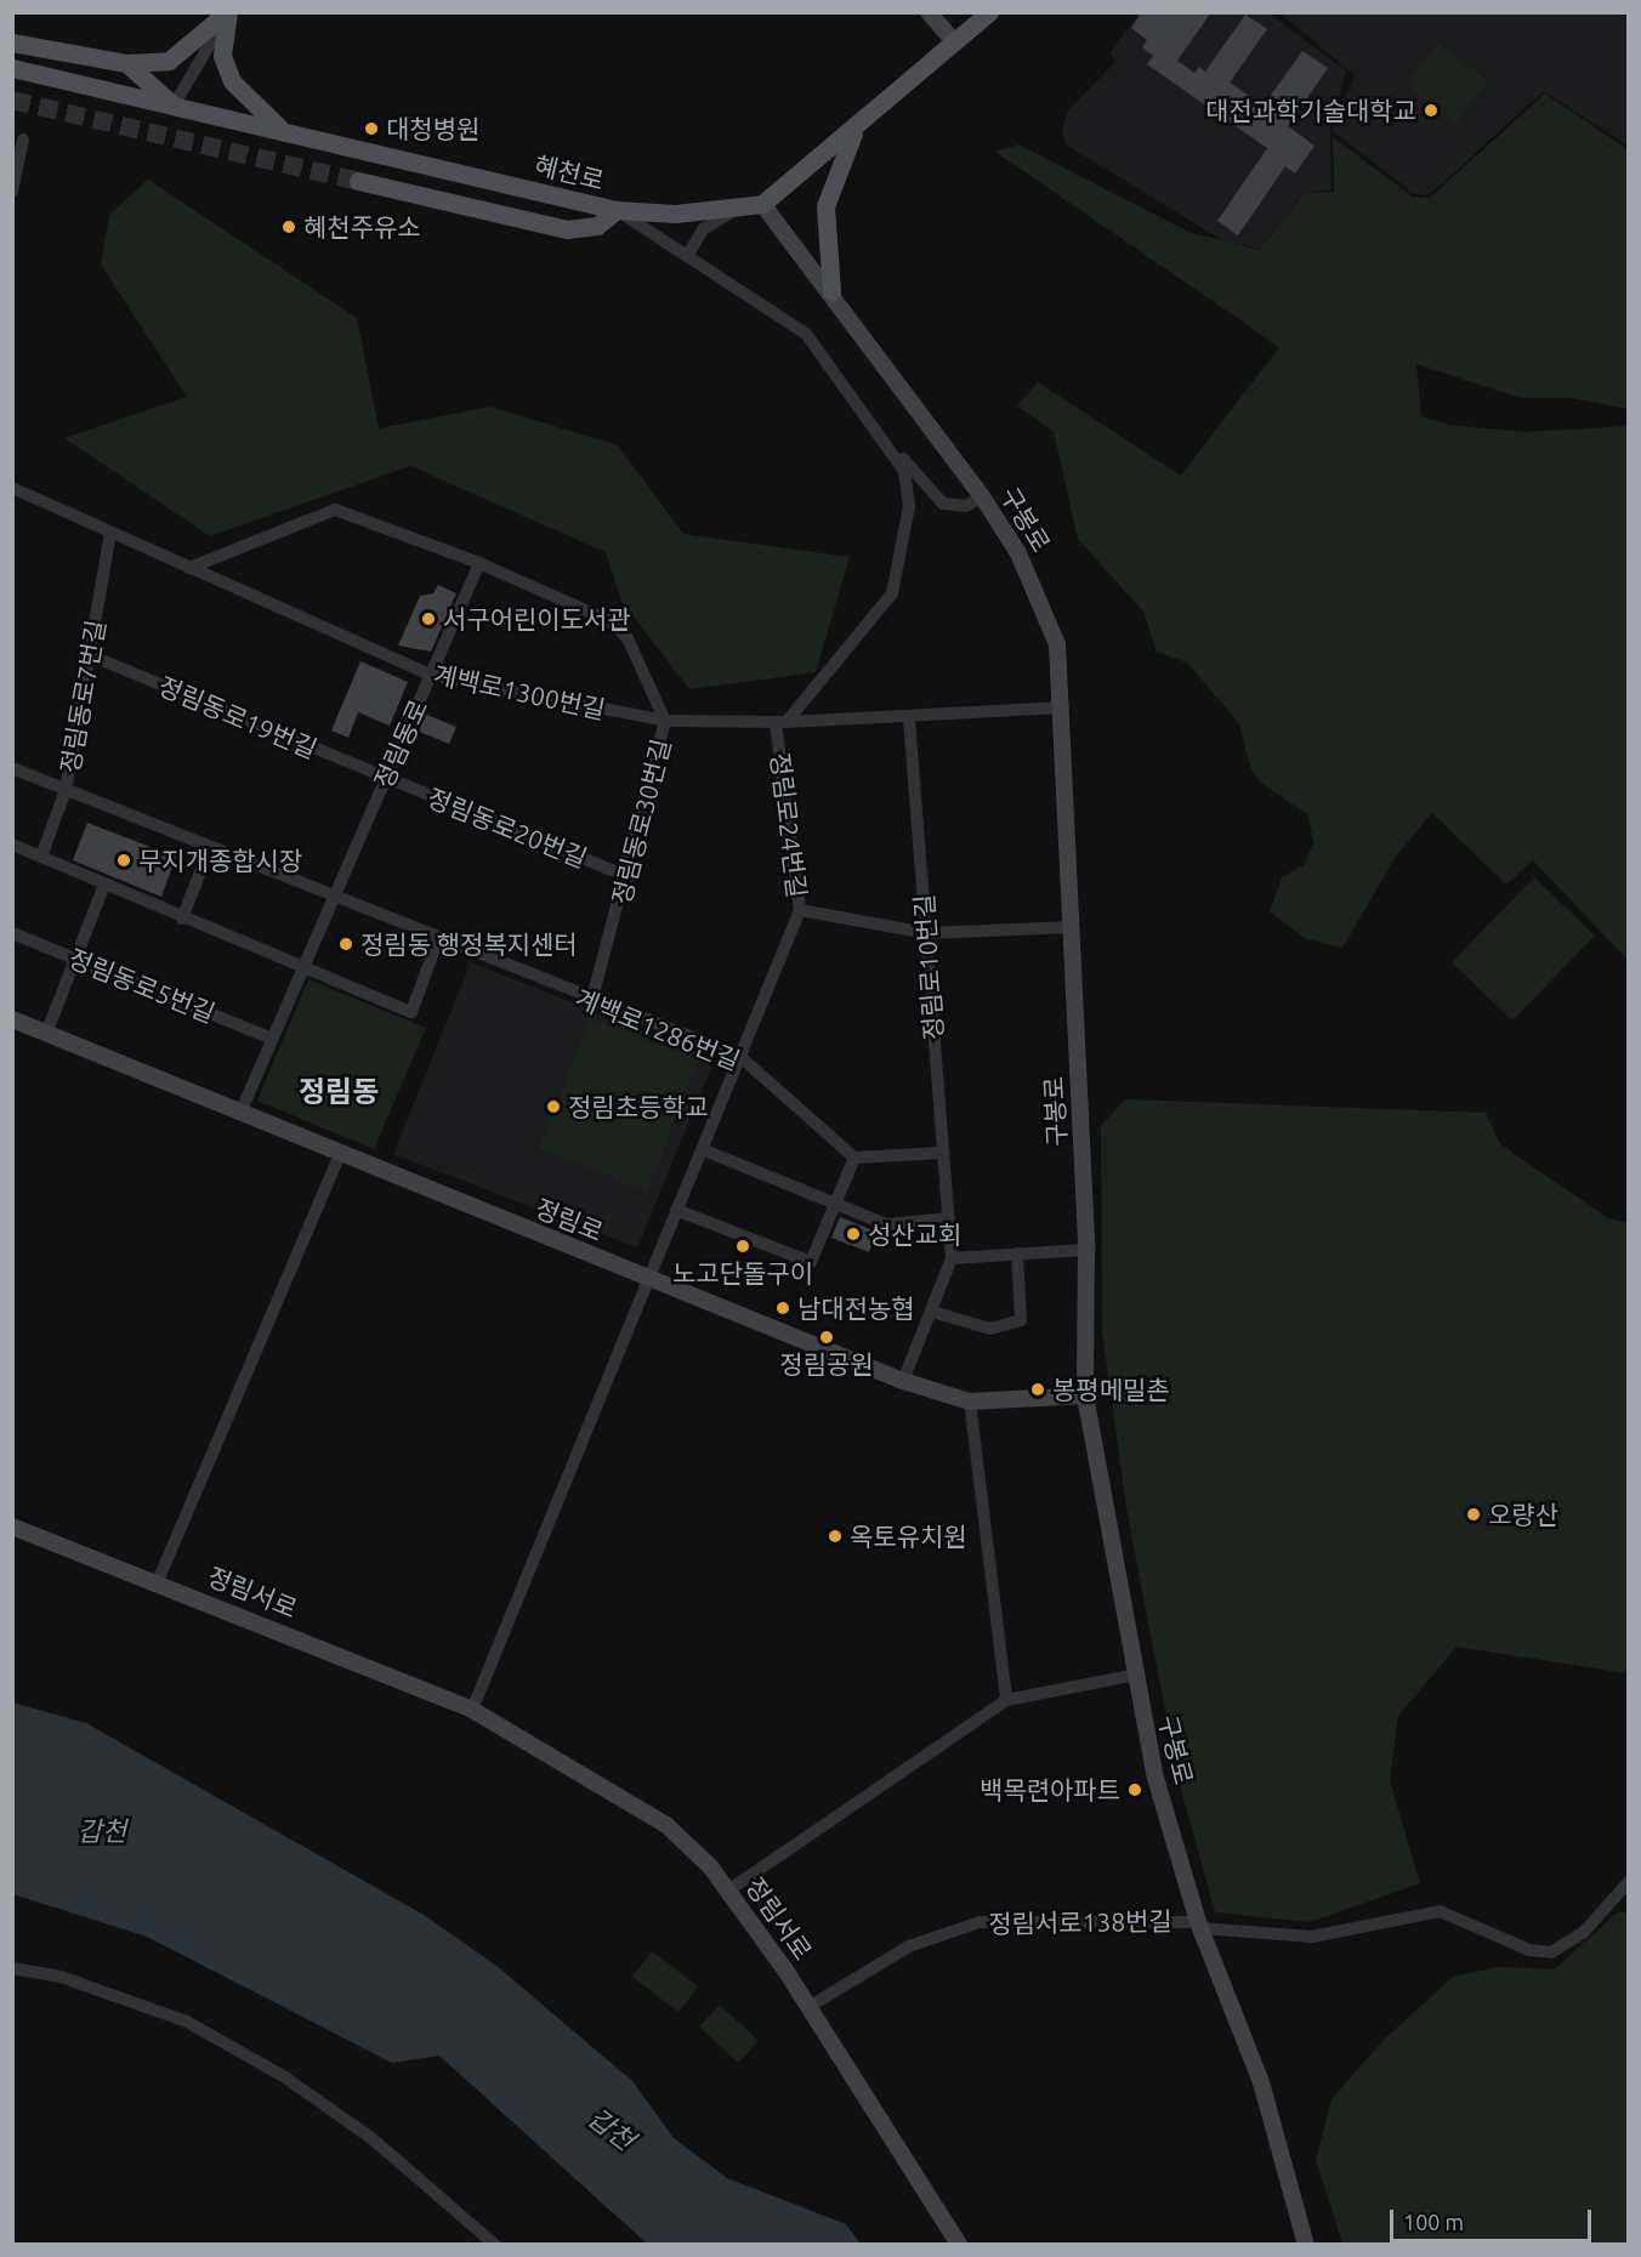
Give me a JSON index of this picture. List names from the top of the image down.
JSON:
{
  "streets": {
    "main road": [
      "혜천로",
      "구봉로",
      "정림로",
      "정림서로"
    ],
    "street": [
      "계백로1300번길",
      "정림동로7번길",
      "정림동로19번길",
      "정림동로",
      "정림동로30번길",
      "정림로24번길",
      "정림동로20번길",
      "정림로10번길",
      "정림동로5번길",
      "계백로1286번길",
      "정림서로138번길"
    ]
  },
  "crossings": [
    ["혜천로", "구봉로"],
    ["혜천로", "정림로24번길"],
    ["구봉로", "계백로1300번길"],
    ["구봉로", "정림로"],
    ["구봉로", "정림서로138번길"],
    ["계백로1300번길", "정림동로7번길"],
    ["계백로1300번길", "정림동로"],
    ["계백로1300번길", "정림동로30번길"],
    ["계백로1300번길", "정림로24번길"],
    ["계백로1300번길", "정림로10번길"],
    ["정림동로7번길", "정림동로19번길"],
    ["정림동로7번길", "계백로1286번길"],
    ["정림동로19번길", "정림동로"],
    ["정림동로19번길", "정림동로20번길"],
    ["정림동로", "정림동로30번길"],
    ["정림동로", "정림동로20번길"],
    ["정림동로", "정림동로5번길"],
    ["정림동로", "계백로1286번길"],
    ["정림동로", "정림로"],
    ["정림동로30번길", "정림동로20번길"],
    ["정림동로30번길", "계백로1286번길"],
    ["정림로24번길", "계백로1286번길"],
    ["정림로24번길", "정림로"],
    ["정림로10번길", "정림로"],
    ["정림서로", "정림서로138번길"]
  ],
  "districts": ["정림동"],
  "water": ["갑천"],
  "places": [
    "대전과학기술대학교",
    "대청병원",
    "혜천주유소",
    "서구어린이도서관",
    "무지개종합시장",
    "정림동 행정복지센터",
    "정림초등학교",
    "성산교회",
    "노고단돌구이",
    "남대전농협",
    "정림공원",
    "봉평메밀촌",
    "오량산",
    "옥토유치원",
    "백목련아파트"
  ],
  "scale_bar": "100 m"
}
